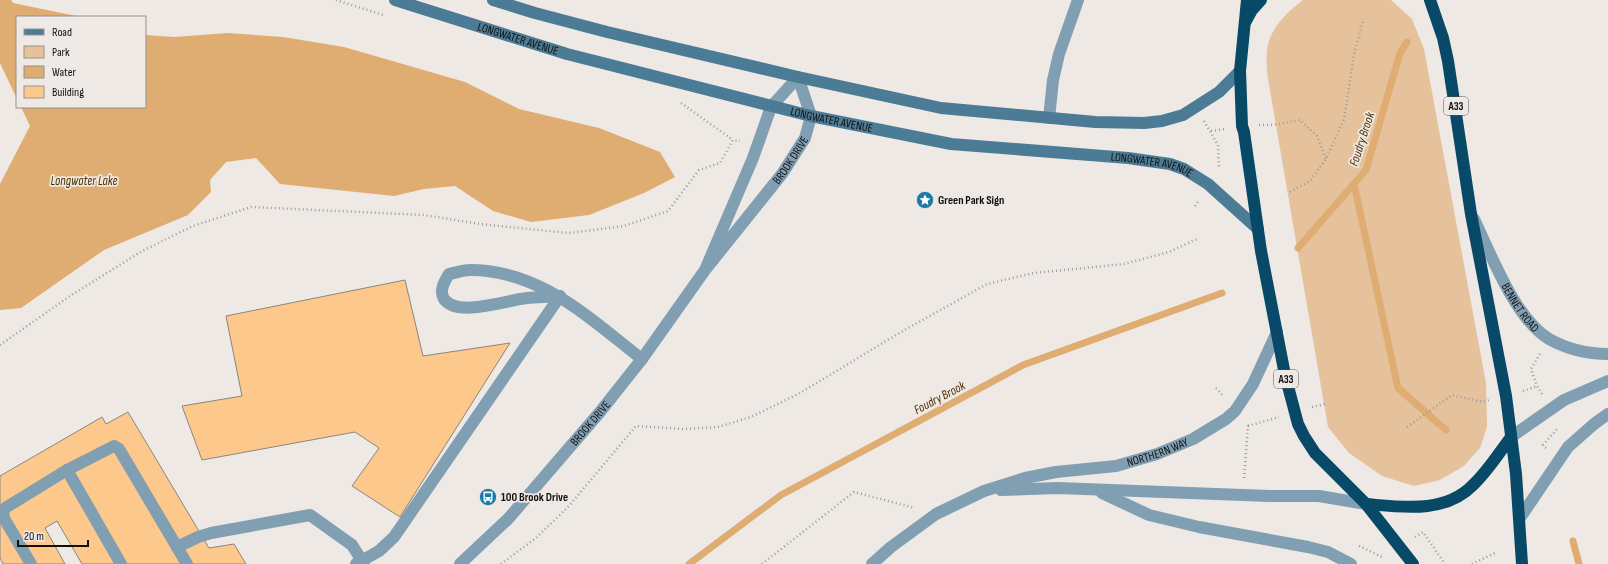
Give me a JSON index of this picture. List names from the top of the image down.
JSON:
{
  "streets": {
    "highway": ["A33"],
    "street": [
      "LONGWATER AVENUE",
      "BROOK DRIVE",
      "BENNET ROAD",
      "NORTHERN WAY"
    ]
  },
  "crossings": [
    ["LONGWATER AVENUE", "A33"],
    ["LONGWATER AVENUE", "BROOK DRIVE"],
    ["A33", "BENNET ROAD"],
    ["A33", "NORTHERN WAY"]
  ],
  "water": ["Foudry Brook", "Longwater Lake"],
  "places": {
    "place": ["Green Park Sign"],
    "bus stop": ["100 Brook Drive"]
  },
  "legend": [
    "Road",
    "Park",
    "Water",
    "Building"
  ],
  "scale_bar": "20 m"
}
